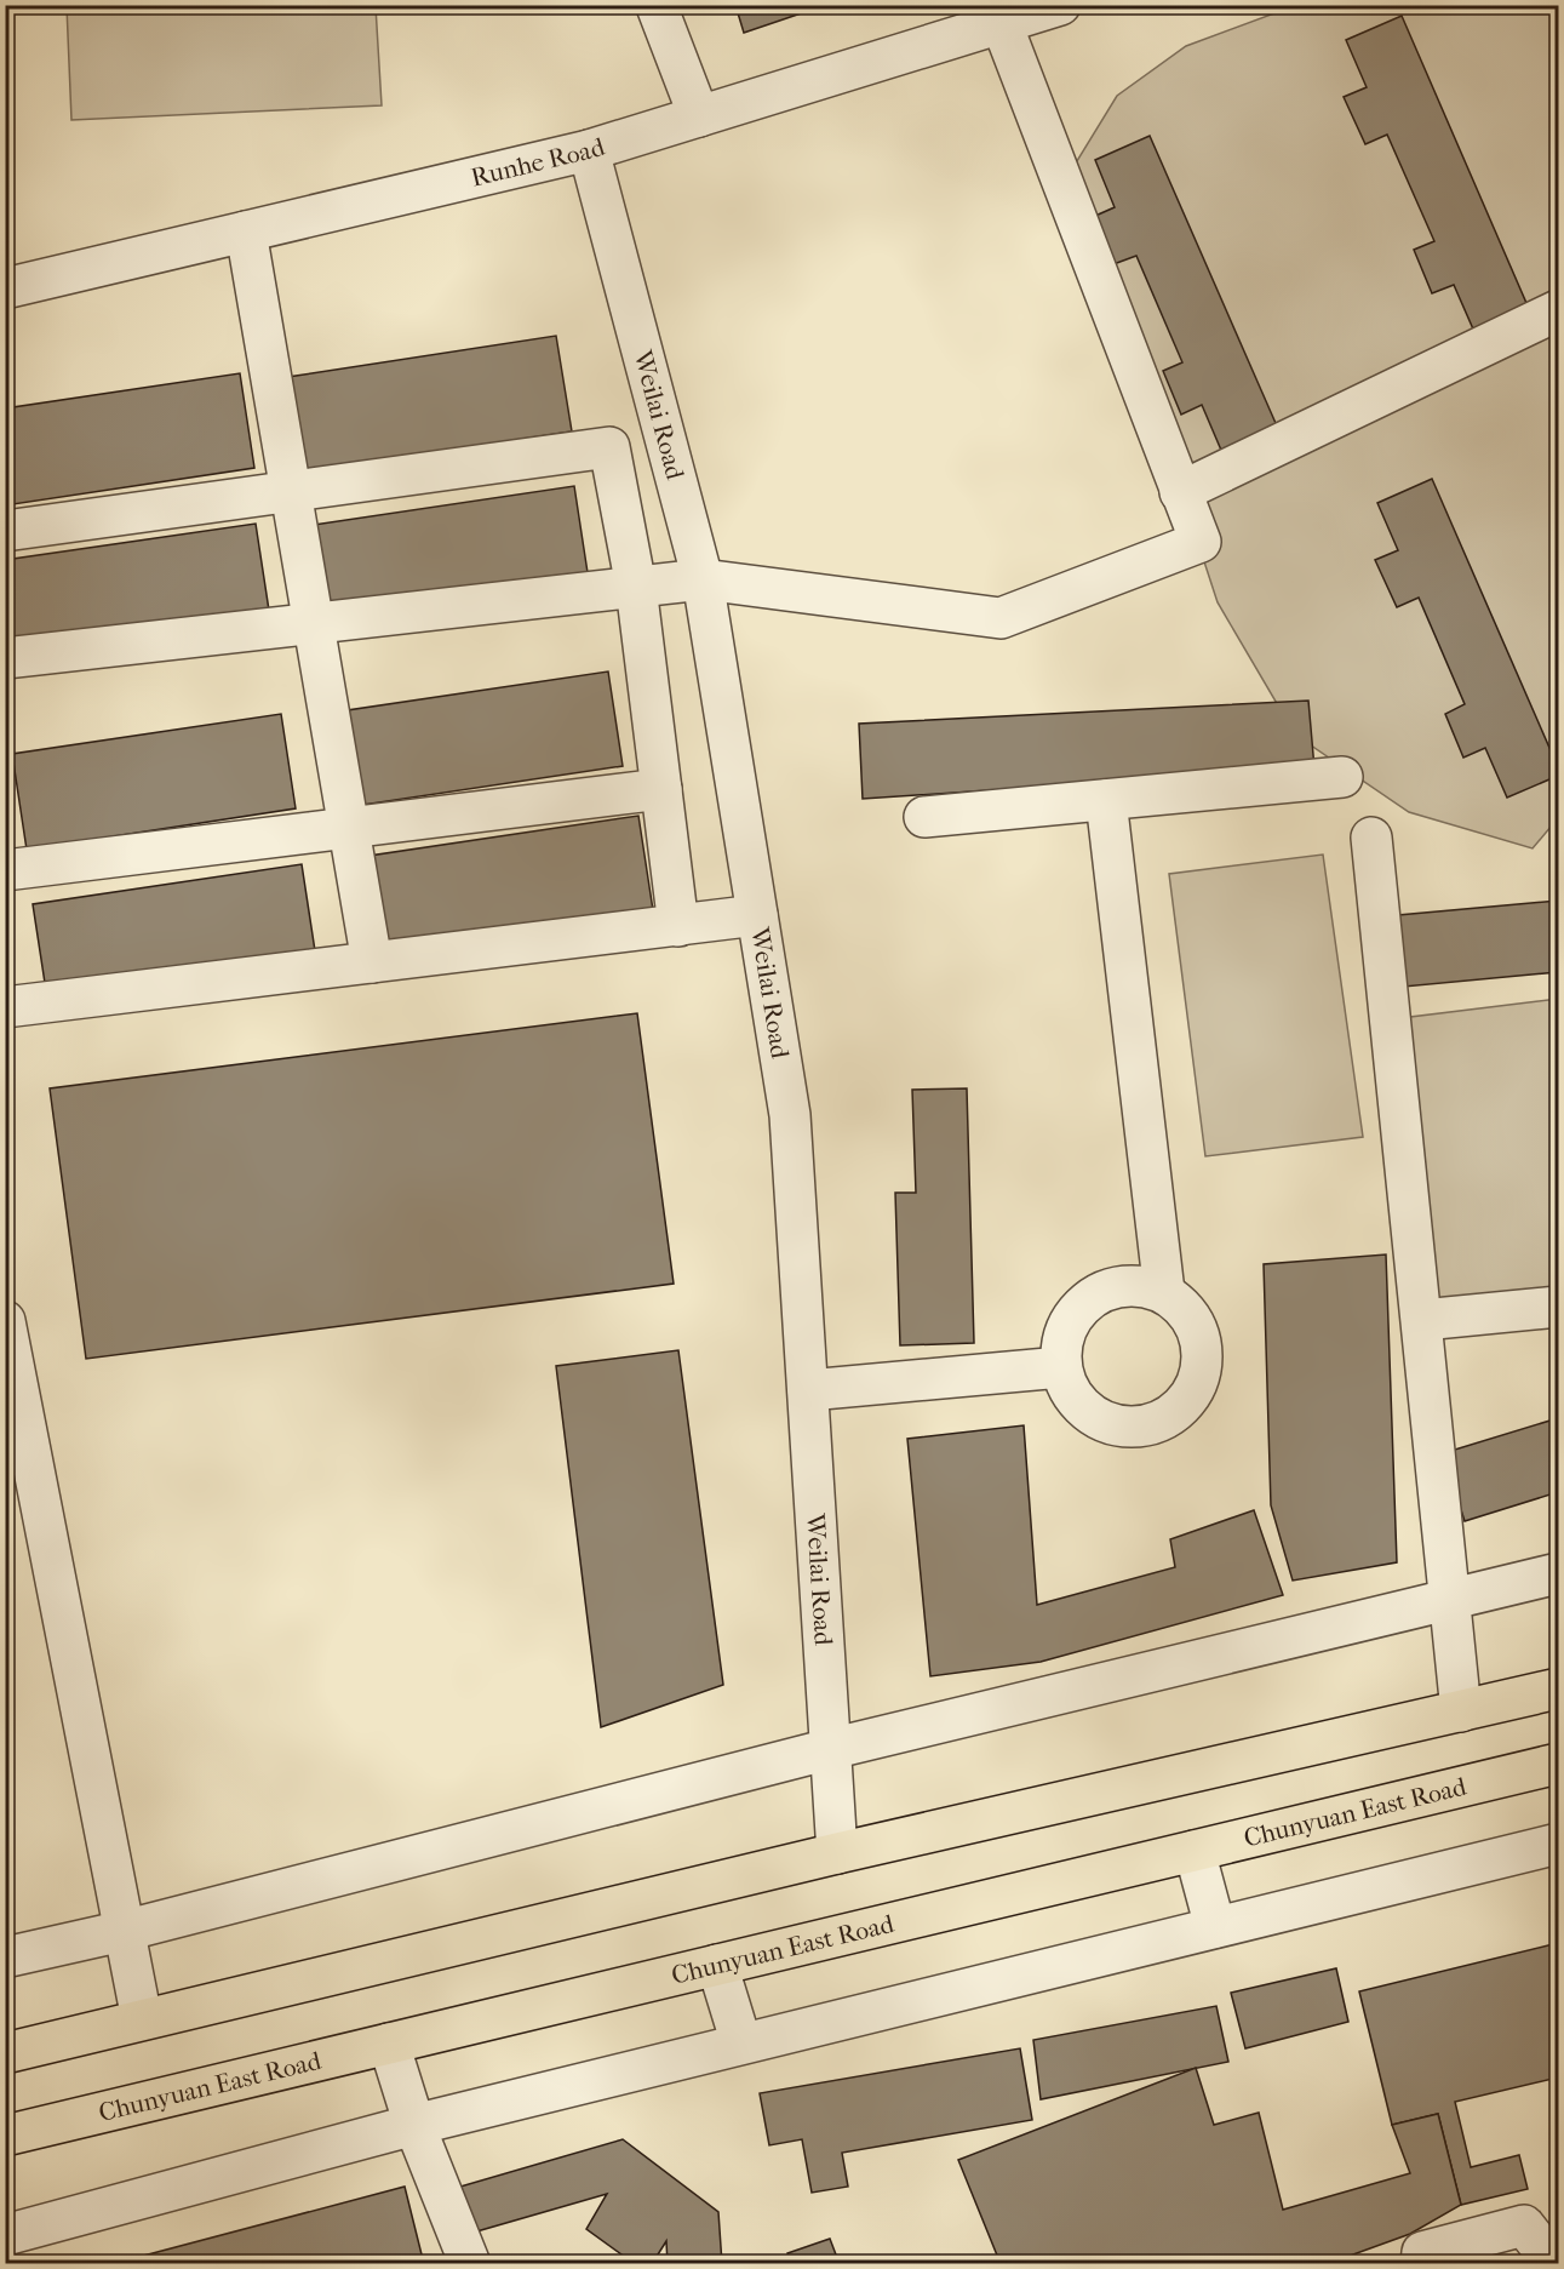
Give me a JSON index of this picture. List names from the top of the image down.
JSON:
{
  "streets": {
    "main road": ["Chunyuan East Road"],
    "street": ["Runhe Road", "Weilai Road"]
  },
  "crossings": [
    ["Runhe Road", "Weilai Road"]
  ]
}
